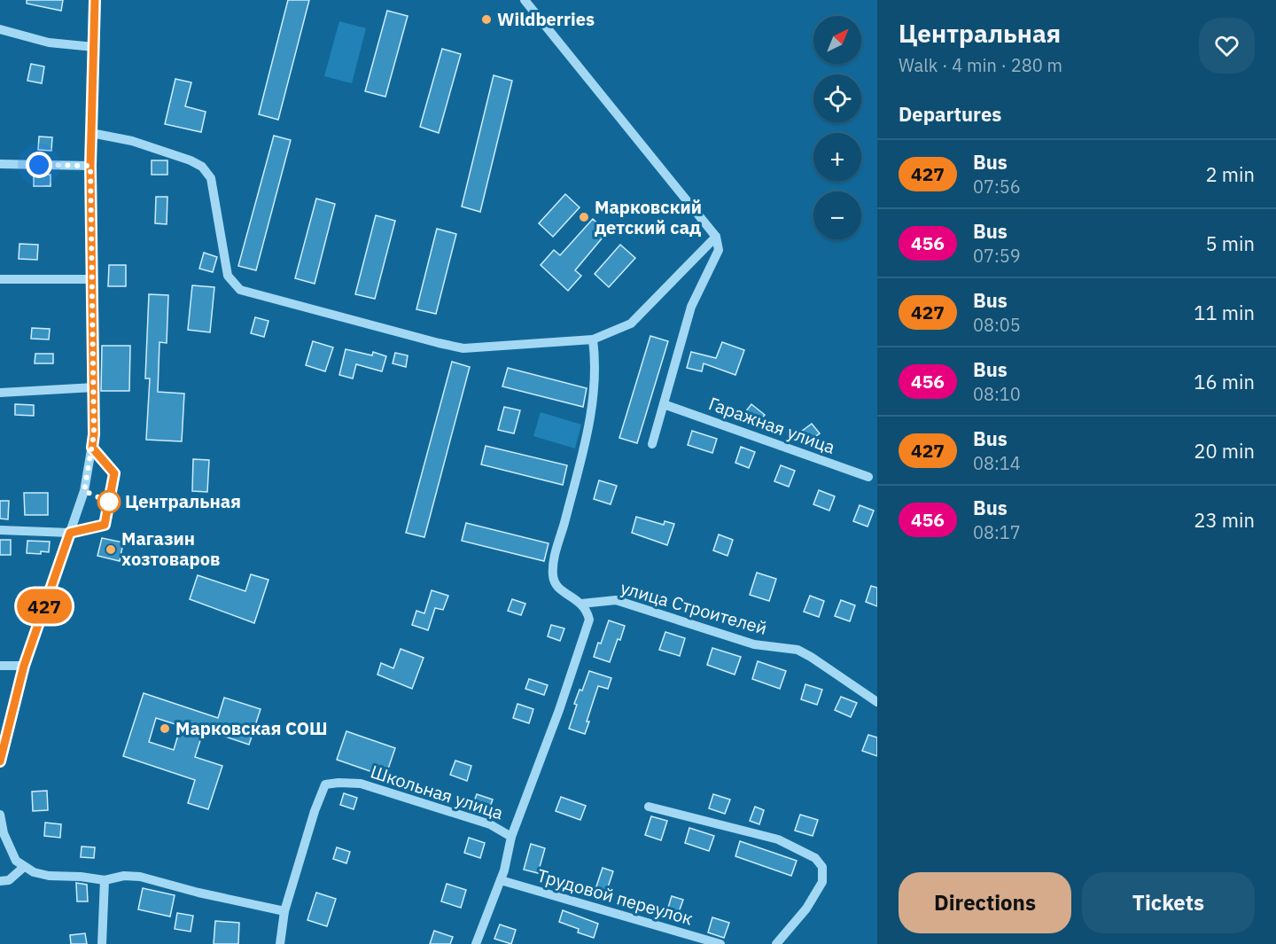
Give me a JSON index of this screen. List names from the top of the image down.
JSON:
{
  "streets": {
    "street": [
      "Гаражная улица",
      "улица Строителей",
      "Школьная улица",
      "Трудовой переулок"
    ]
  },
  "places": [
    "Wildberries",
    "Марковский детский сад",
    "Центральная",
    "Магазин хозтоваров",
    "Марковская СОШ"
  ],
  "lines": ["bus line 427"],
  "north": "top right",
  "page": {
    "on_map": "427",
    "heading": [
      ["Центральная", "Walk · 4 min · 280 m"],
      "Departures"
    ],
    "map_buttons": ["+", "−"],
    "list": [
      {
        "mark": "427",
        "name": "Bus",
        "note": "07:56",
        "value": "2 min"
      },
      {
        "mark": "456",
        "name": "Bus",
        "note": "07:59",
        "value": "5 min"
      },
      {
        "mark": "427",
        "name": "Bus",
        "note": "08:05",
        "value": "11 min"
      },
      {
        "mark": "456",
        "name": "Bus",
        "note": "08:10",
        "value": "16 min"
      },
      {
        "mark": "427",
        "name": "Bus",
        "note": "08:14",
        "value": "20 min"
      },
      {
        "mark": "456",
        "name": "Bus",
        "note": "08:17",
        "value": "23 min"
      }
    ],
    "buttons": ["Directions", "Tickets"]
  }
}
